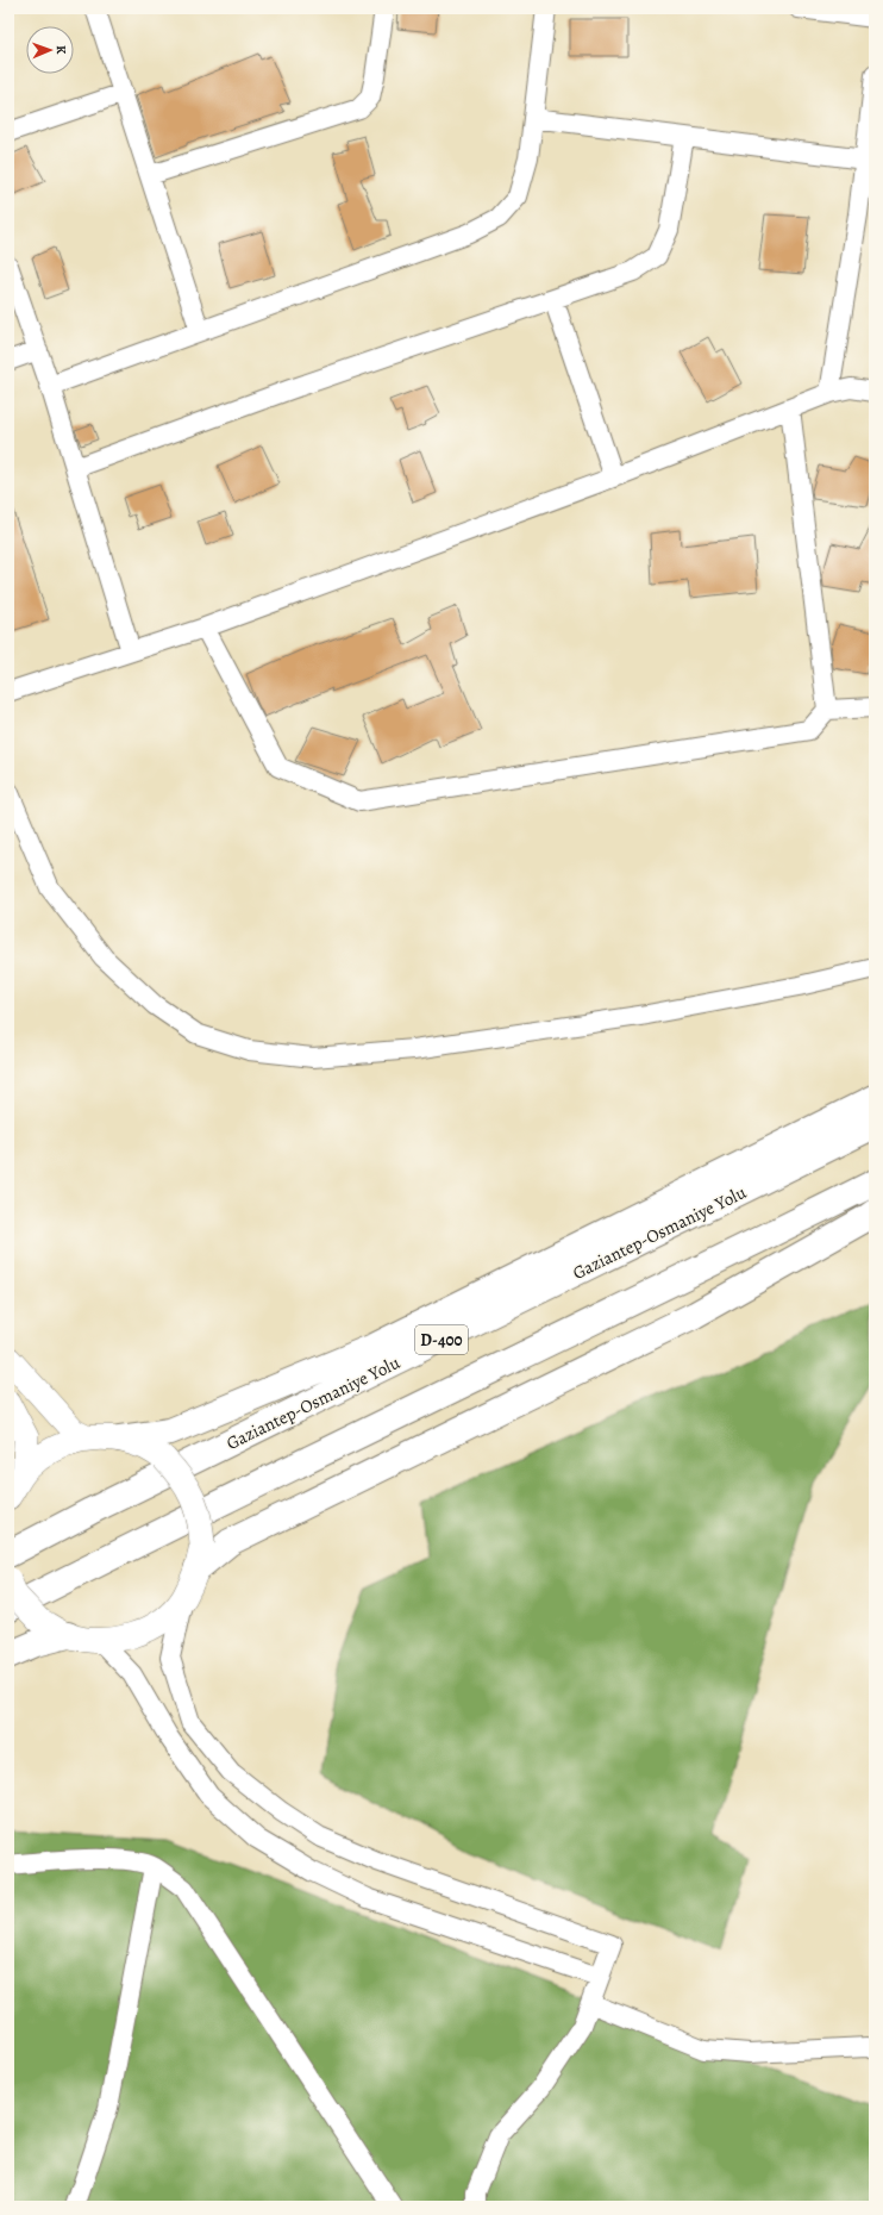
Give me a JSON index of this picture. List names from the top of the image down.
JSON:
{
  "streets": {
    "highway": ["Gaziantep-Osmaniye Yolu", "D-400"]
  },
  "north": "right"
}
